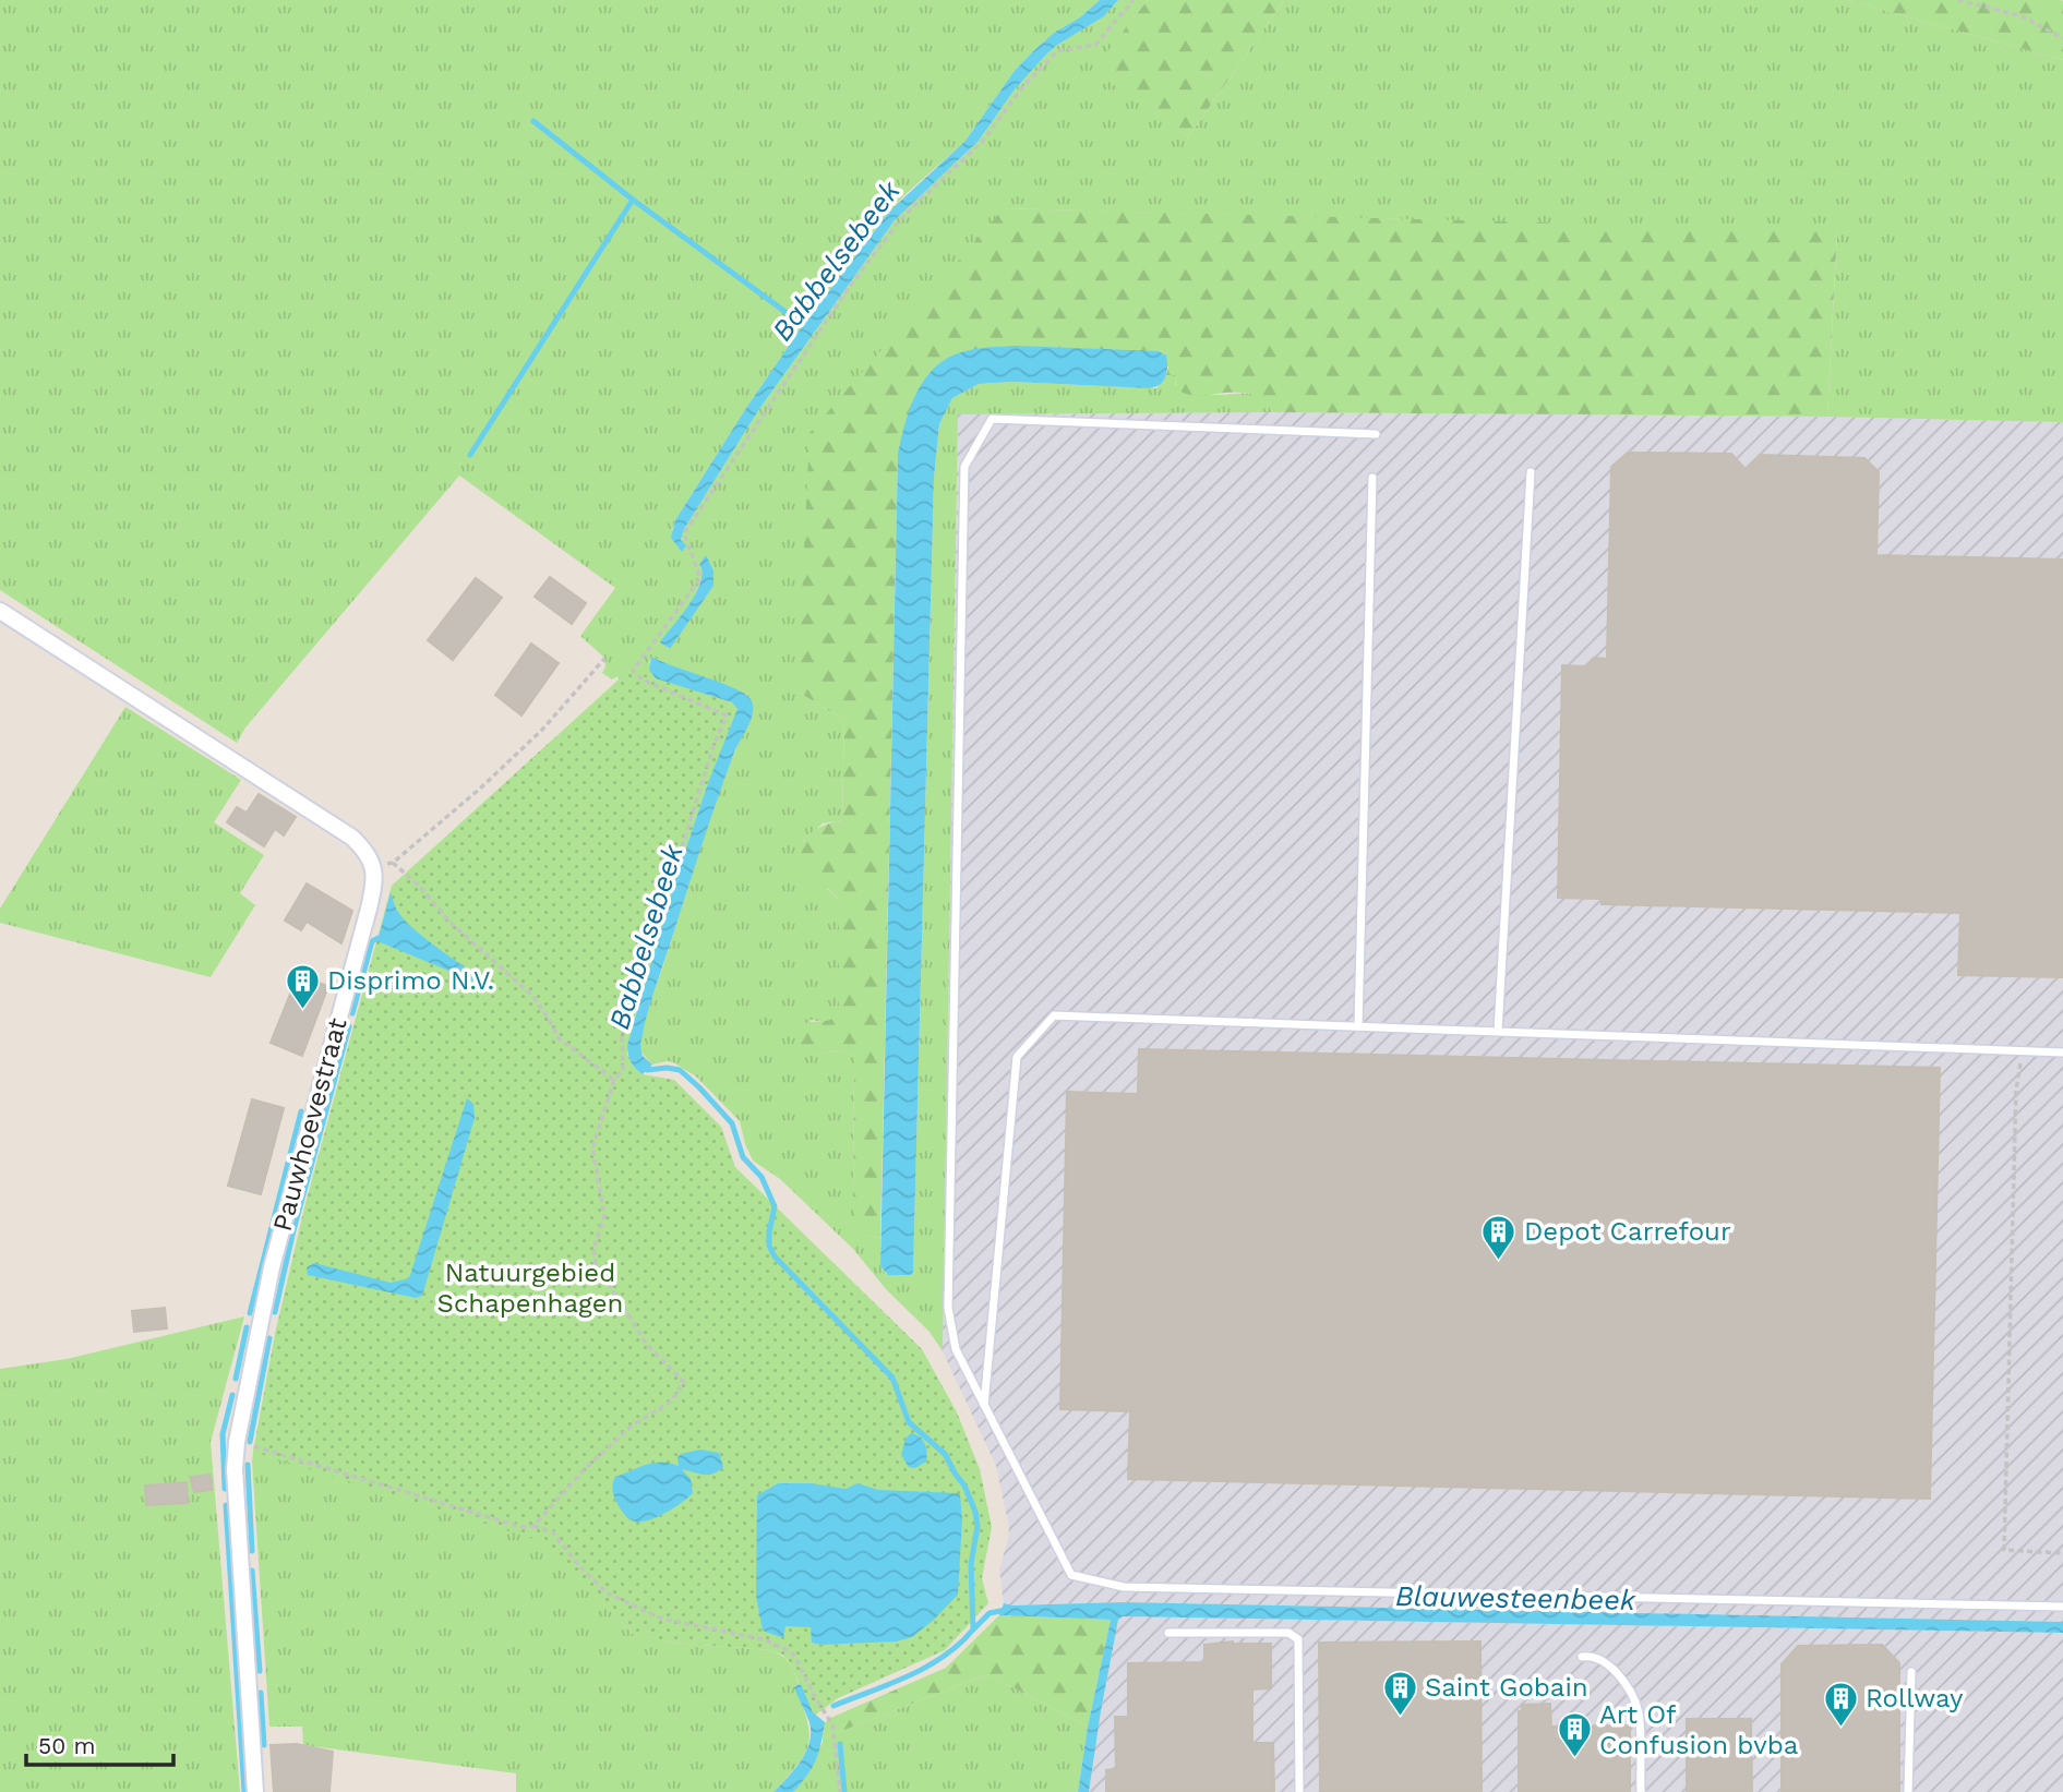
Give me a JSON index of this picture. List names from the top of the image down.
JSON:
{
  "streets": {
    "street": ["Pauwhoevestraat"]
  },
  "water": ["Babbelsebeek", "Blauwesteenbeek"],
  "parks": ["Natuurgebied Schapenhagen"],
  "places": {
    "building": [
      "Disprimo N.V.",
      "Depot Carrefour",
      "Saint Gobain",
      "Rollway",
      "Art Of Confusion bvba"
    ]
  },
  "scale_bar": "50 m"
}
